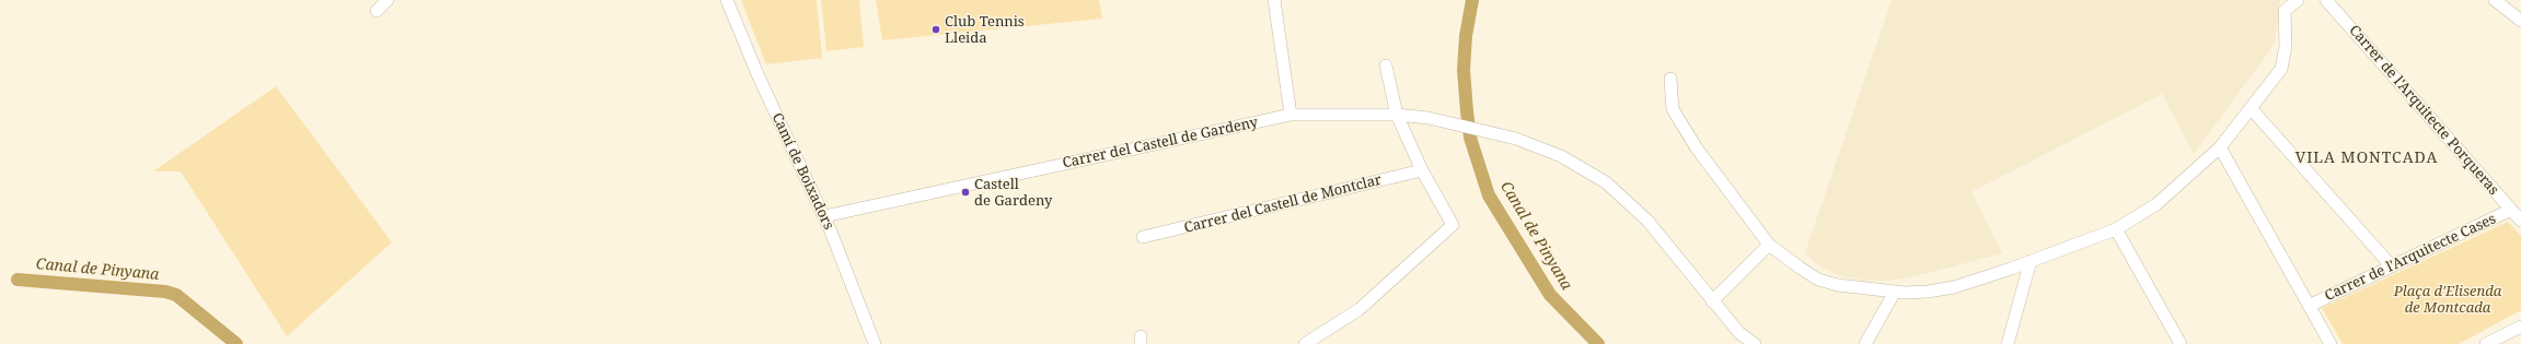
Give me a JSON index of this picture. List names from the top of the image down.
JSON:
{
  "streets": {
    "street": [
      "Carrer de l'Arquitecte Porqueras",
      "Carrer del Castell de Gardeny",
      "Camí de Boixadors",
      "Carrer del Castell de Montclar",
      "Carrer de l'Arquitecte Cases"
    ]
  },
  "crossings": [
    ["Carrer de l'Arquitecte Porqueras", "Carrer de l'Arquitecte Cases"],
    ["Carrer del Castell de Gardeny", "Camí de Boixadors"]
  ],
  "districts": ["VILA MONTCADA"],
  "water": ["Canal de Pinyana"],
  "parks": ["Plaça d'Elisenda de Montcada"],
  "places": ["Club Tennis Lleida", "Castell de Gardeny"]
}
